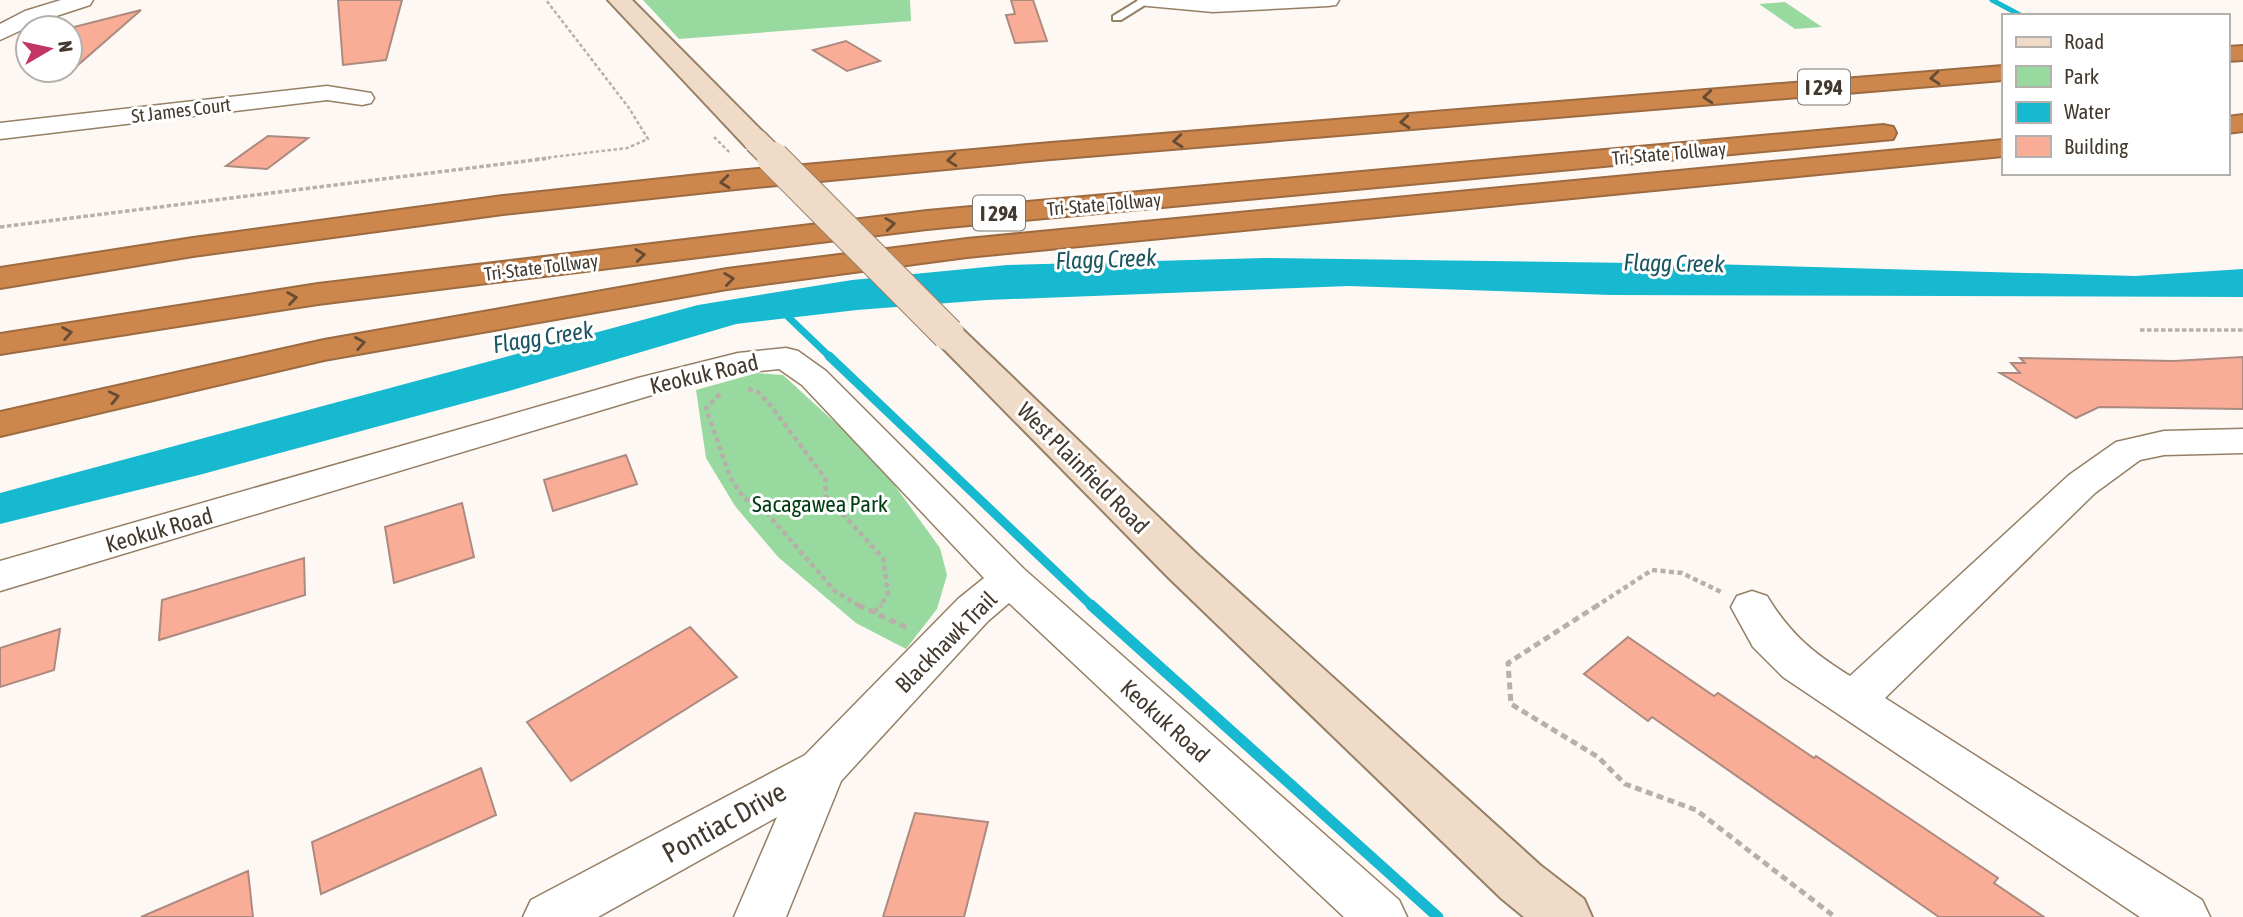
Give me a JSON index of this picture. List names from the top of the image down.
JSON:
{
  "streets": {
    "highway": ["I 294", "Tri-State Tollway"],
    "main road": ["West Plainfield Road"],
    "street": [
      "St James Court",
      "Keokuk Road",
      "Blackhawk Trail",
      "Pontiac Drive"
    ]
  },
  "crossings": [
    ["Keokuk Road", "Blackhawk Trail"],
    ["Blackhawk Trail", "Pontiac Drive"]
  ],
  "water": ["Flagg Creek"],
  "parks": ["Sacagawea Park"],
  "legend": [
    "Road",
    "Park",
    "Water",
    "Building"
  ],
  "north": "right"
}
